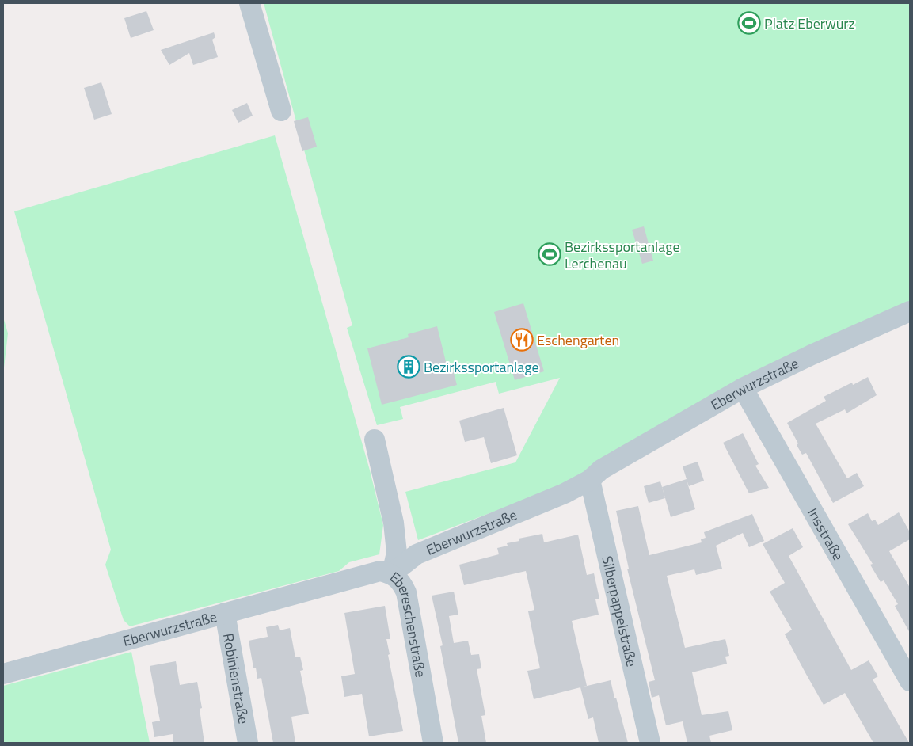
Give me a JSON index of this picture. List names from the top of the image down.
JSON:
{
  "streets": {
    "street": [
      "Eberwurzstraße",
      "Irisstraße",
      "Silberpappelstraße",
      "Ebereschenstraße",
      "Robinienstraße"
    ]
  },
  "crossings": [
    ["Eberwurzstraße", "Irisstraße"],
    ["Eberwurzstraße", "Silberpappelstraße"],
    ["Eberwurzstraße", "Ebereschenstraße"],
    ["Eberwurzstraße", "Robinienstraße"]
  ],
  "places": {
    "sports": ["Platz Eberwurz", "Bezirkssportanlage Lerchenau"],
    "restaurant": ["Eschengarten"],
    "building": ["Bezirkssportanlage"]
  }
}
